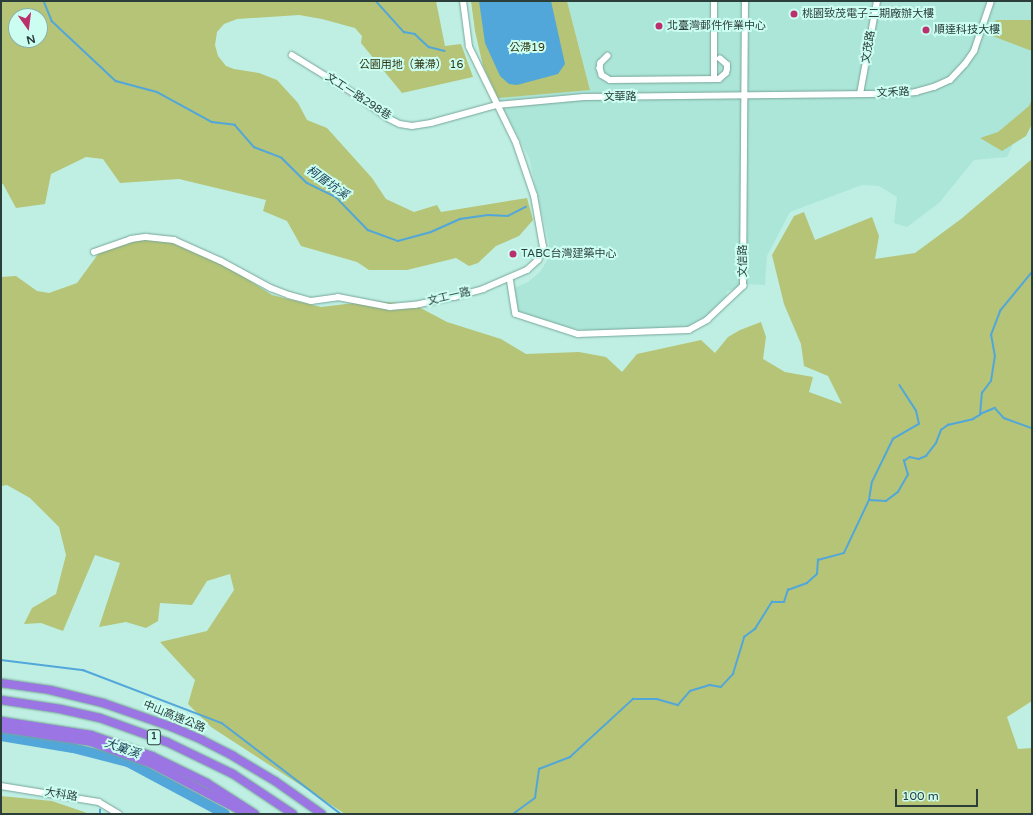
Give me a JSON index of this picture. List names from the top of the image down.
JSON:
{
  "streets": {
    "highway": ["中山高速公路", "1"],
    "street": [
      "文茂路",
      "文禾路",
      "文工一路298巷",
      "文華路",
      "文信路",
      "文工一路",
      "大科路"
    ]
  },
  "crossings": [
    ["文茂路", "文禾路"],
    ["文禾路", "文華路"],
    ["文禾路", "文信路"],
    ["文工一路298巷", "文華路"],
    ["文工一路298巷", "文工一路"],
    ["文華路", "文信路"],
    ["文華路", "文工一路"],
    ["文信路", "文工一路"]
  ],
  "water": ["柯厝坑溪", "大窠溪"],
  "parks": ["公滯19", "公園用地（兼滯） 16"],
  "places": [
    "桃園致茂電子二期廠辦大樓",
    "北臺灣郵件作業中心",
    "順達科技大樓",
    "TABC台灣建築中心"
  ],
  "scale_bar": "100 m",
  "north": "bottom"
}
